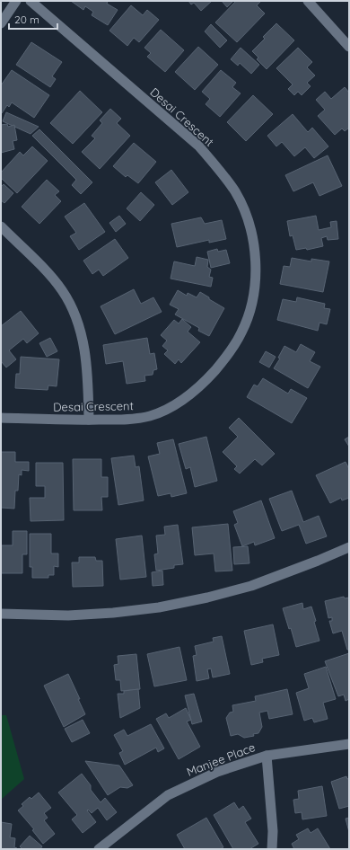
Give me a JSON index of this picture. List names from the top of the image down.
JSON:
{
  "streets": {
    "street": ["Desai Crescent", "Manjee Place"]
  },
  "scale_bar": "20 m"
}
